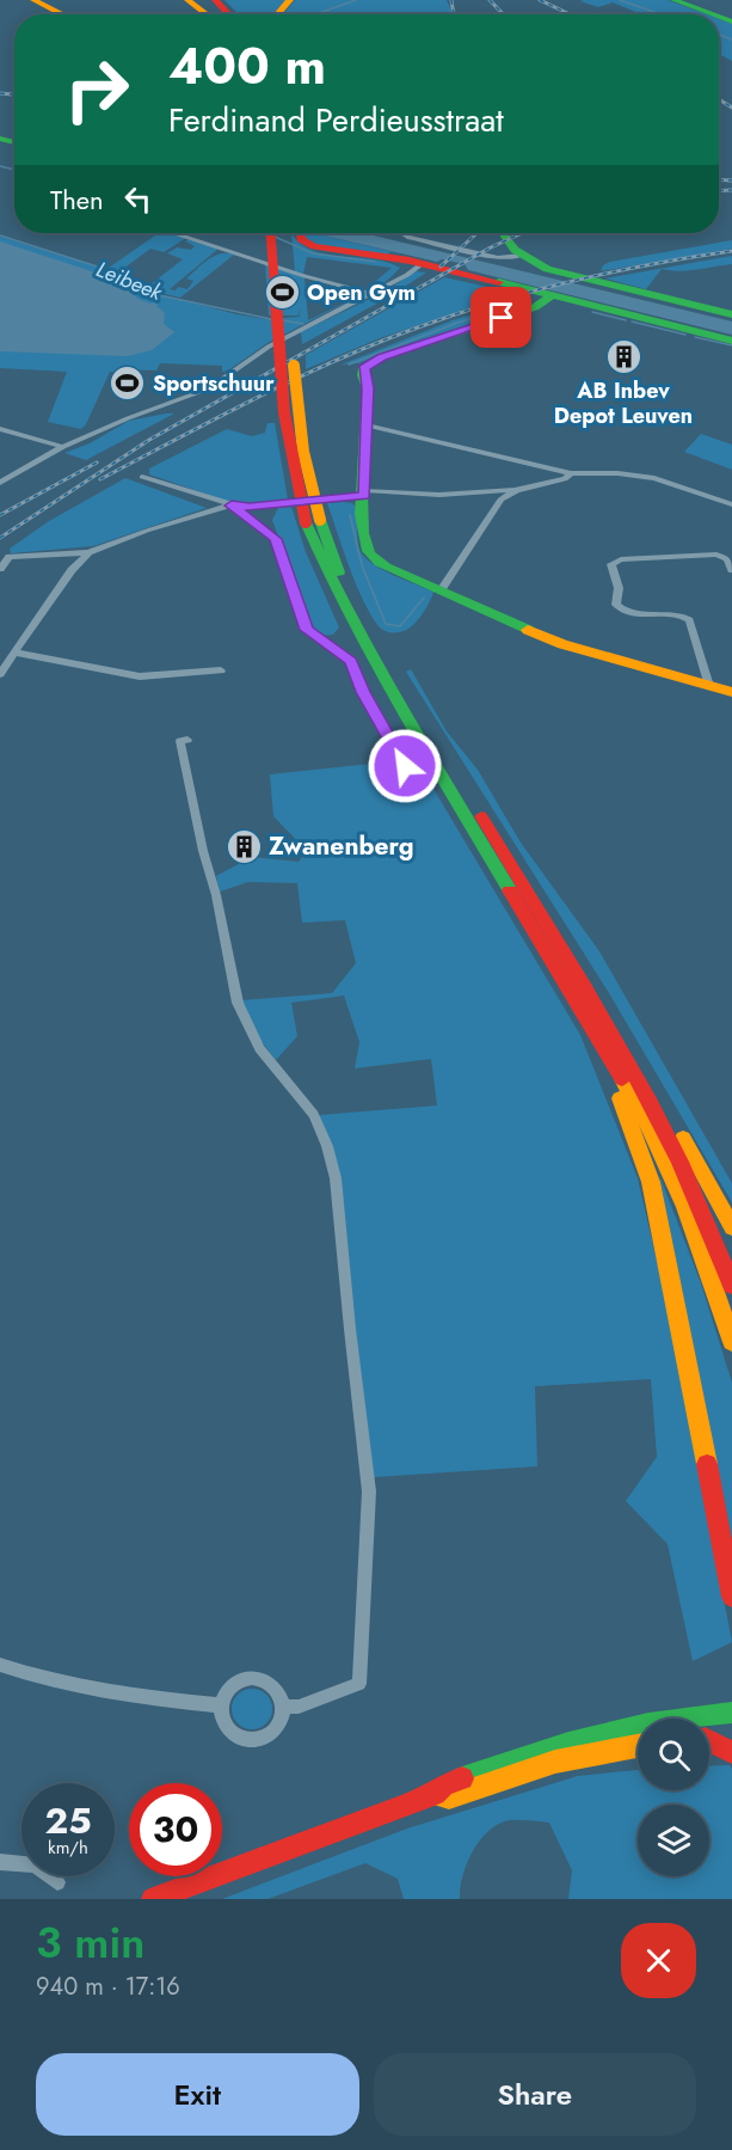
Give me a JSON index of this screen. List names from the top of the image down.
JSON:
{
  "water": ["Leibeek"],
  "places": {
    "sports": ["Open Gym", "Sportschuur"],
    "building": ["AB Inbev Depot Leuven", "Zwanenberg"]
  },
  "page": {
    "turn": ["400 m", "Ferdinand Perdieusstraat"],
    "then": "Then",
    "speed": "25 km/h",
    "limit": "30",
    "heading": ["3 min", "940 m · 17:16"],
    "buttons": ["Exit", "Share"]
  }
}
